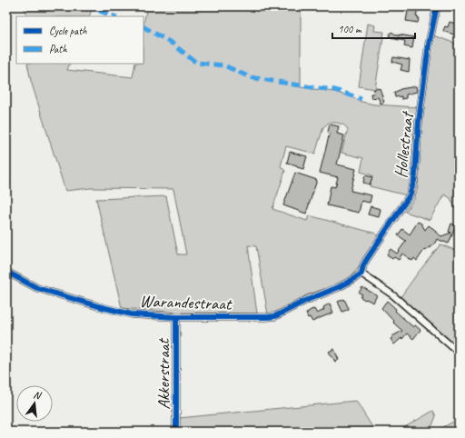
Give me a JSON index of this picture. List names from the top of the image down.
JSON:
{
  "streets": {
    "street": ["Hollestraat", "Warandestraat", "Akkerstraat"]
  },
  "crossings": [
    ["Hollestraat", "Warandestraat"],
    ["Warandestraat", "Akkerstraat"]
  ],
  "legend": ["Cycle path", "Path"],
  "scale_bar": "100 m",
  "north": "top"
}
